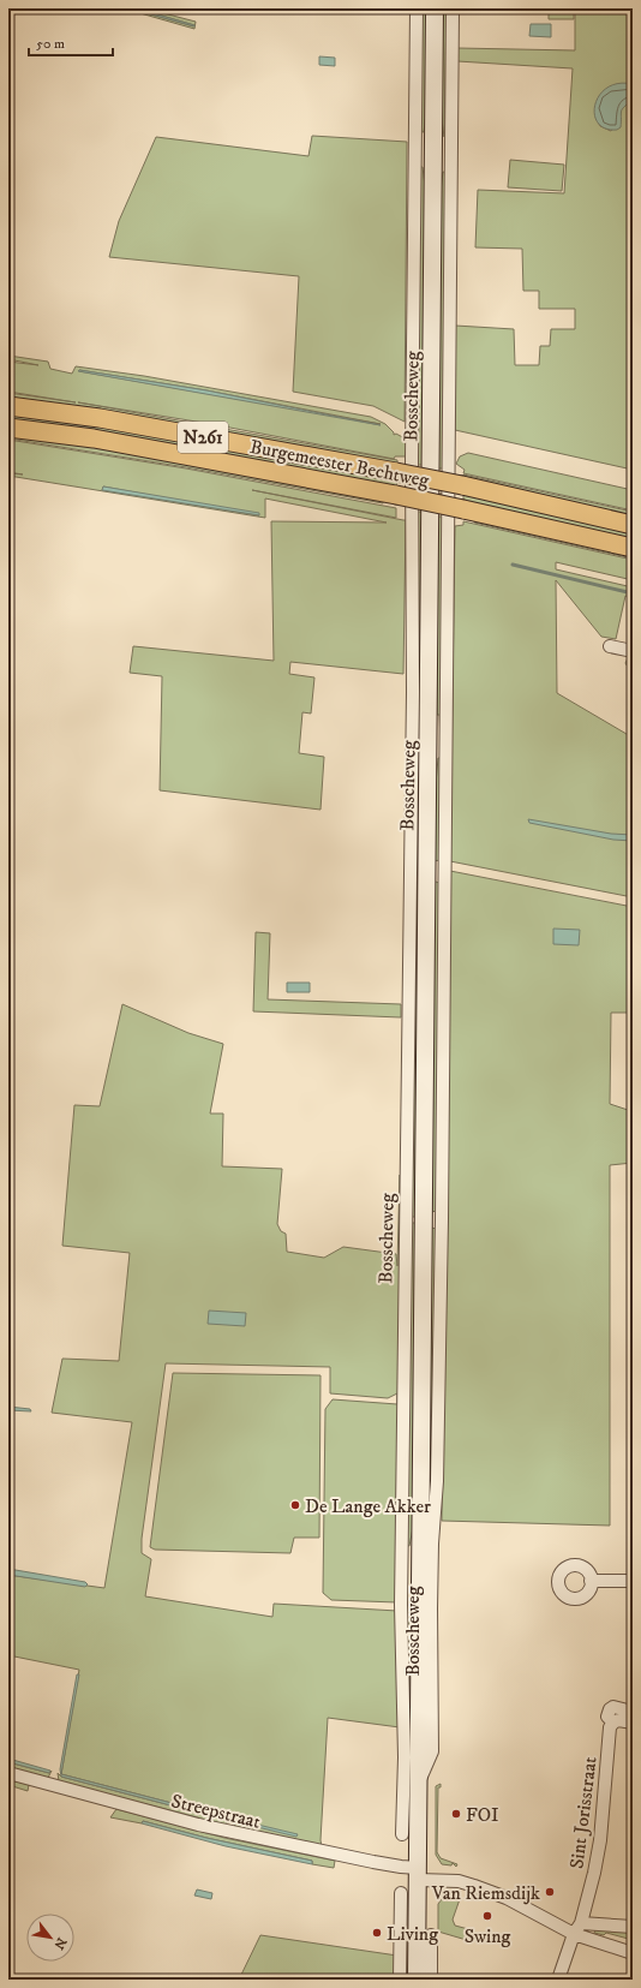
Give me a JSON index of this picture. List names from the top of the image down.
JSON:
{
  "streets": {
    "main road": ["Bosscheweg", "N261", "Burgemeester Bechtweg"],
    "street": ["Streepstraat", "Sint Jorisstraat"]
  },
  "crossings": [
    ["Bosscheweg", "Streepstraat"],
    ["Streepstraat", "Sint Jorisstraat"]
  ],
  "places": [
    "De Lange Akker",
    "FOI",
    "Van Riemsdijk",
    "Swing",
    "Living"
  ],
  "scale_bar": "50 m",
  "north": "bottom right"
}
